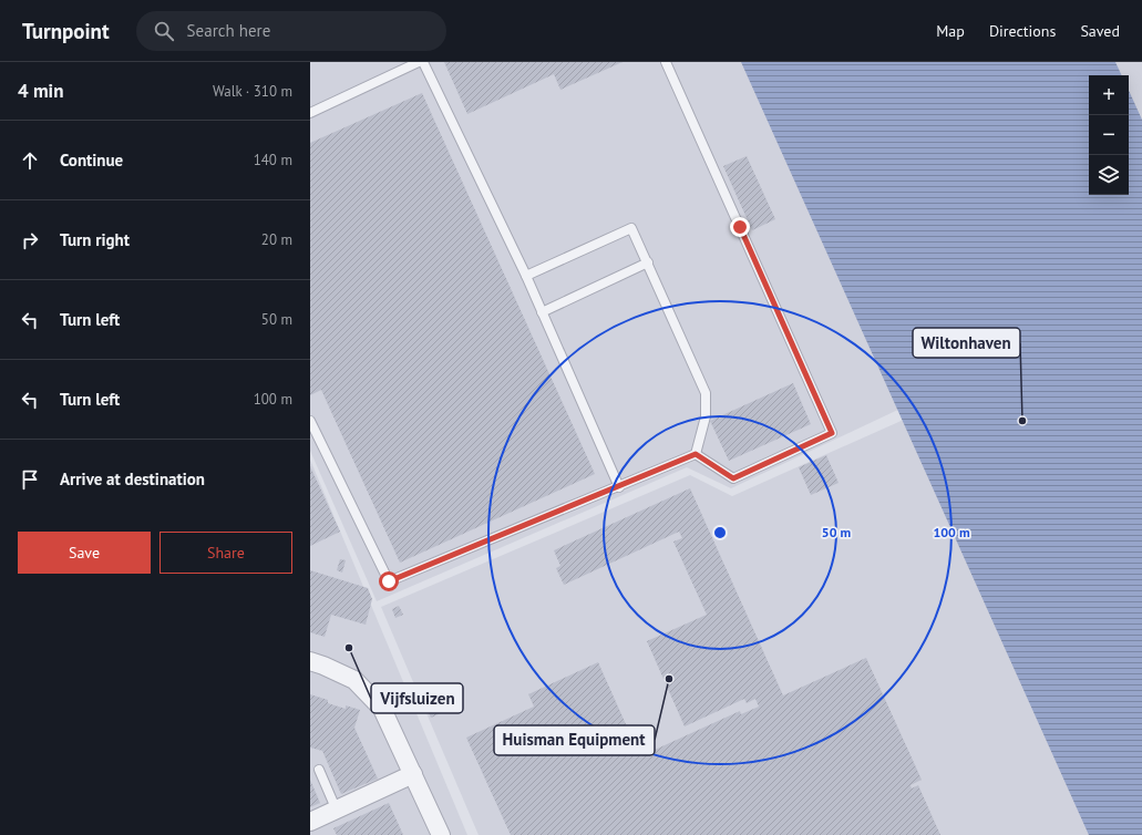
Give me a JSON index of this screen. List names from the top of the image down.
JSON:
{
  "places": ["Wiltonhaven", "Vijfsluizen", "Huisman Equipment"],
  "page": {
    "header": "Turnpoint",
    "search": "Search here",
    "nav": ["Map", "Directions", "Saved"],
    "heading": ["4 min", "Walk · 310 m"],
    "map_buttons": ["+", "−"],
    "list": [
      ["Continue", "140 m"],
      ["Turn right", "20 m"],
      ["Turn left", "50 m"],
      ["Turn left", "100 m"],
      "Arrive at destination"
    ],
    "buttons": ["Save", "Share"]
  },
  "rings": ["50 m", "100 m"]
}
